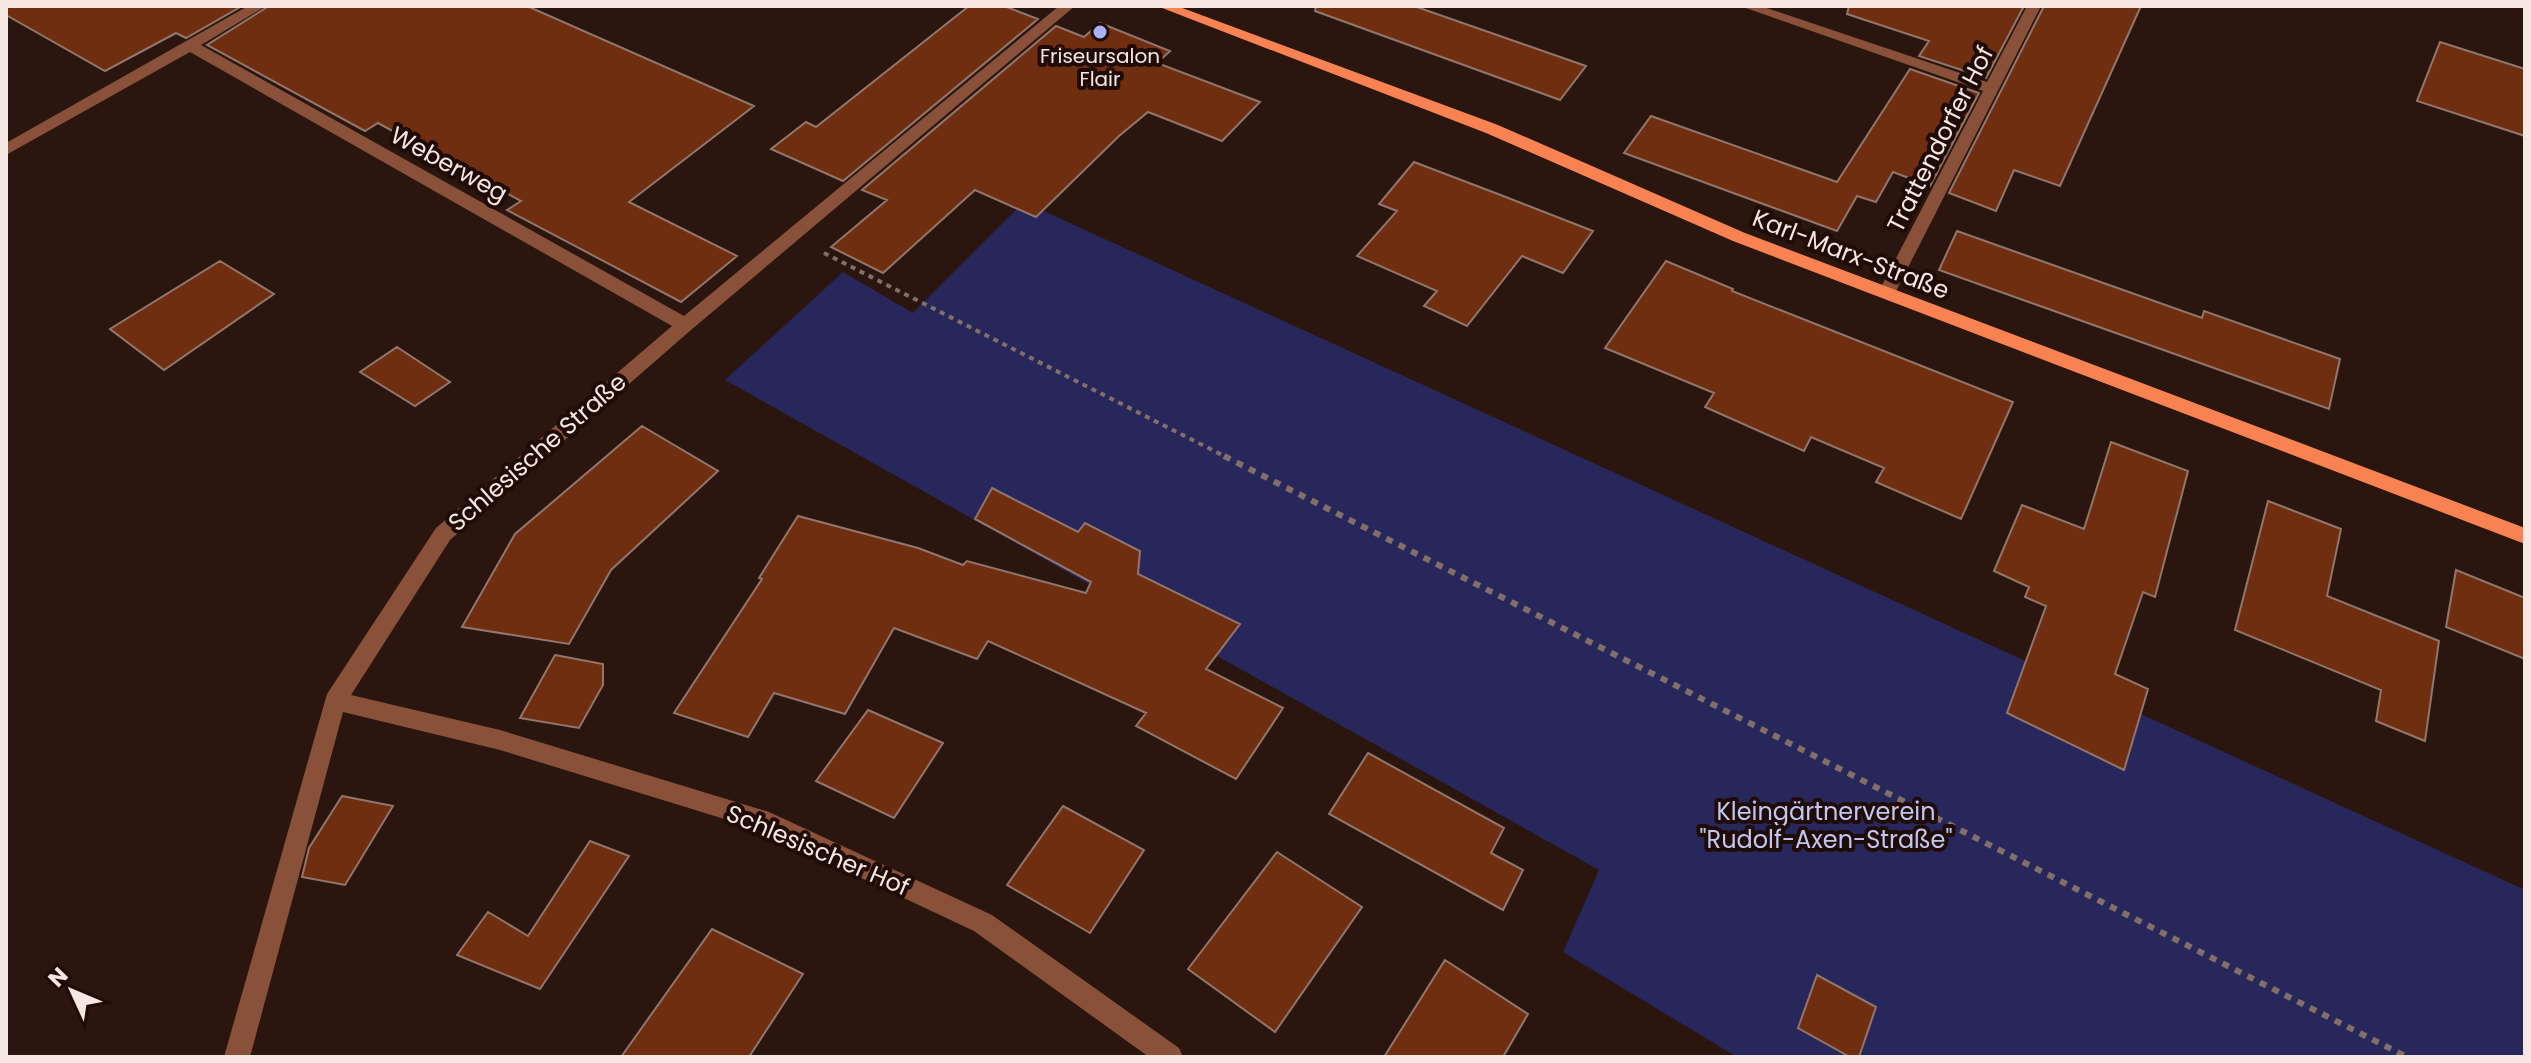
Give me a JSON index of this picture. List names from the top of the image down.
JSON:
{
  "streets": {
    "main road": ["Karl-Marx-Straße"],
    "street": [
      "Trattendorfer Hof",
      "Weberweg",
      "Schlesische Straße",
      "Schlesischer Hof"
    ]
  },
  "crossings": [
    ["Trattendorfer Hof", "Karl-Marx-Straße"],
    ["Weberweg", "Schlesische Straße"],
    ["Schlesische Straße", "Schlesischer Hof"]
  ],
  "parks": ["Kleingärtnerverein \"Rudolf-Axen-Straße\""],
  "places": ["Friseursalon Flair"],
  "north": "top left"
}
